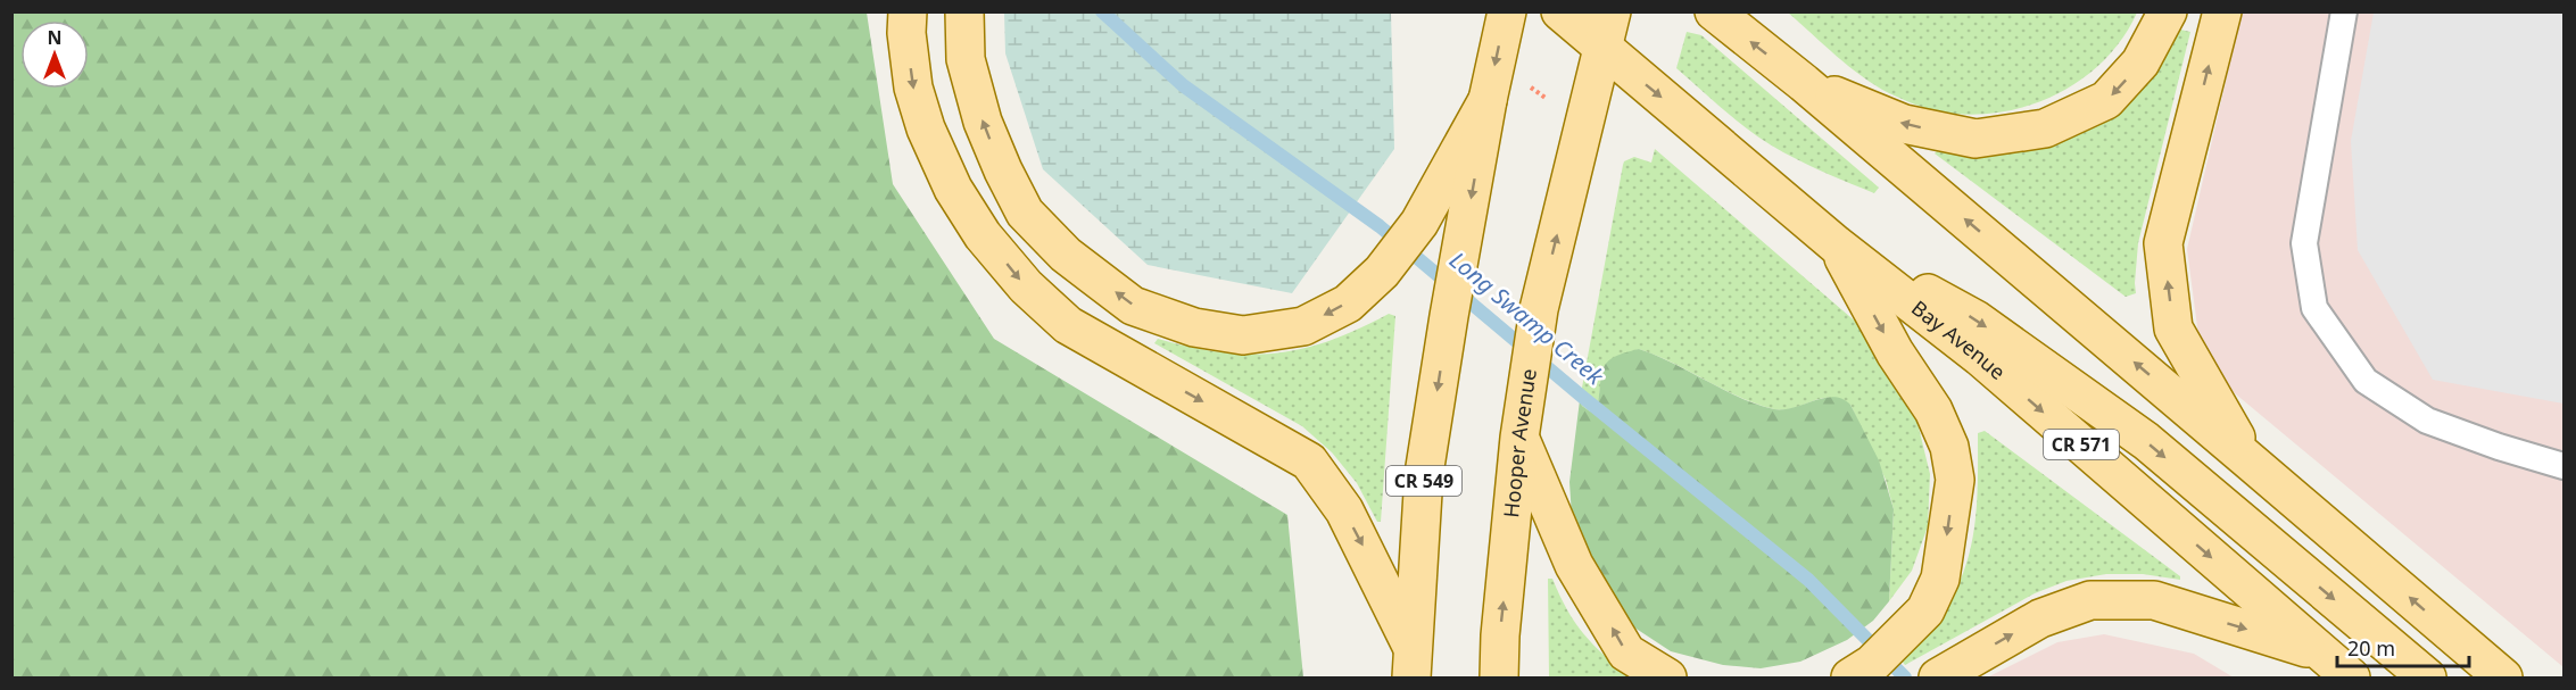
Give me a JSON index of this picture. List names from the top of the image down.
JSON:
{
  "streets": {
    "main road": [
      "Bay Avenue",
      "Hooper Avenue",
      "CR 571",
      "CR 549"
    ]
  },
  "crossings": [
    ["Bay Avenue", "Hooper Avenue"]
  ],
  "water": ["Long Swamp Creek"],
  "scale_bar": "20 m",
  "north": "top"
}
